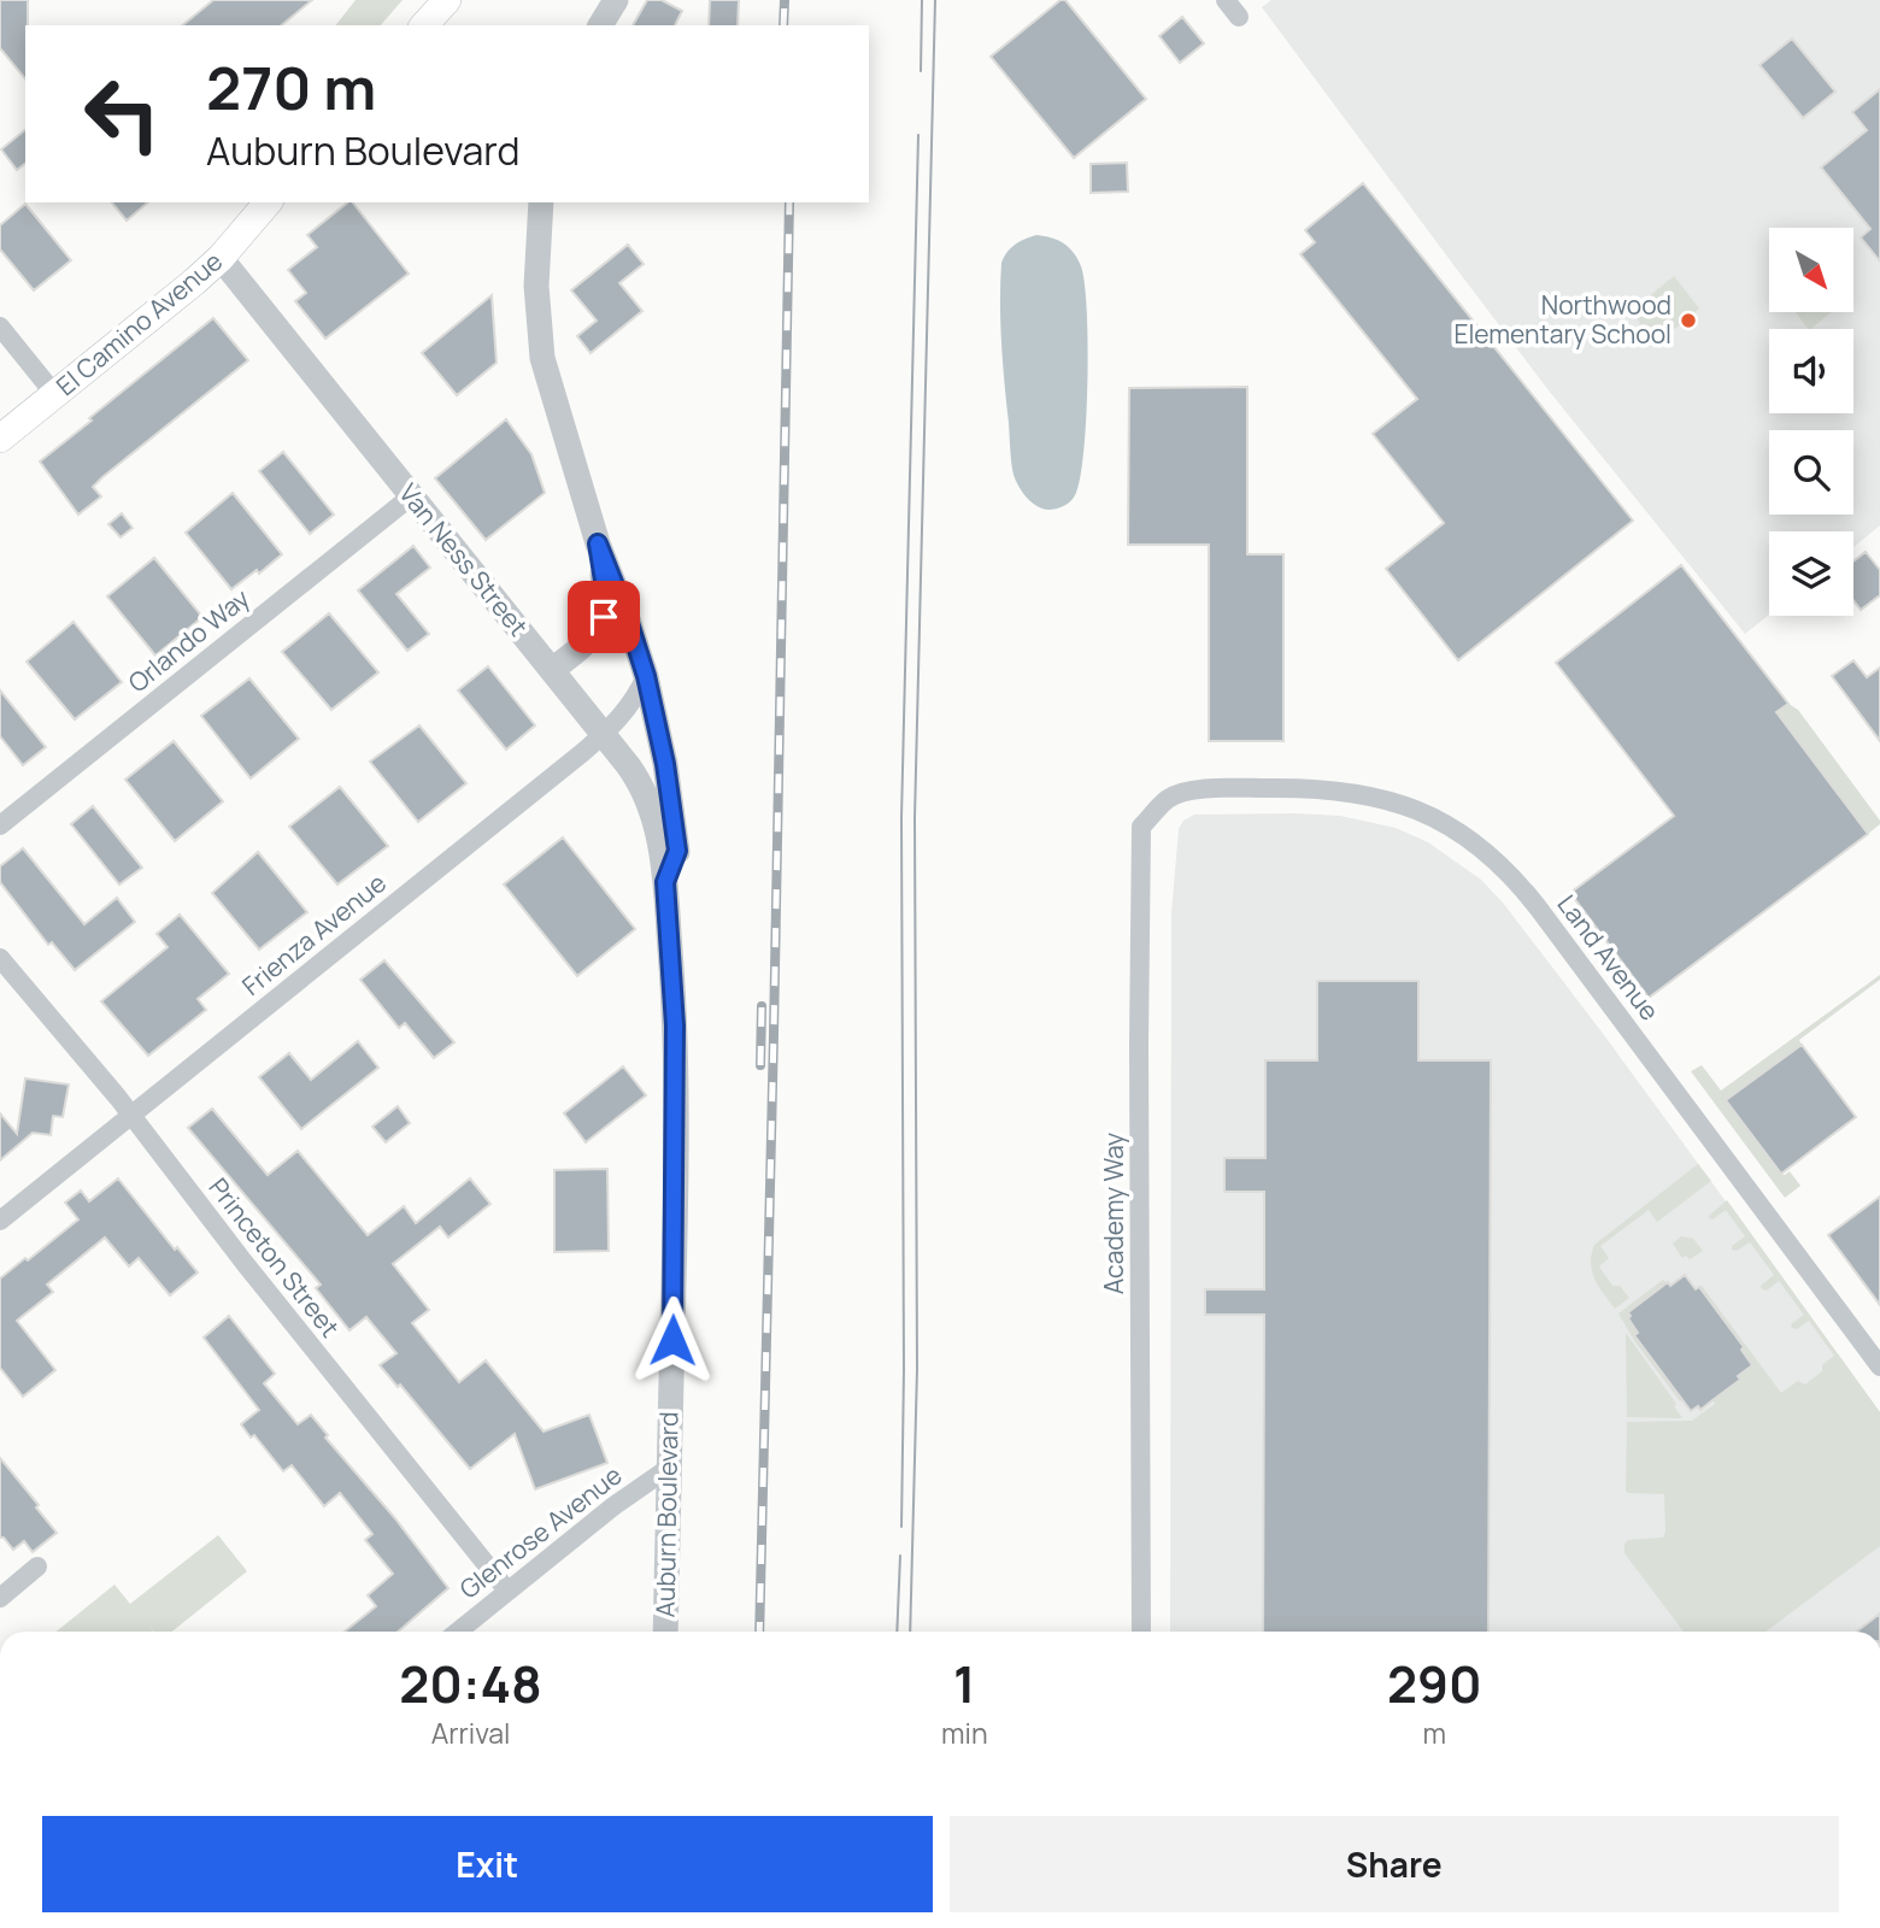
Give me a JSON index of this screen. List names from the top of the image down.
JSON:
{
  "streets": {
    "main road": ["El Camino Avenue"],
    "street": [
      "Van Ness Street",
      "Orlando Way",
      "Frienza Avenue",
      "Land Avenue",
      "Academy Way",
      "Princeton Street",
      "Auburn Boulevard",
      "Glenrose Avenue"
    ]
  },
  "crossings": [
    ["El Camino Avenue", "Van Ness Street"],
    ["Van Ness Street", "Orlando Way"],
    ["Van Ness Street", "Frienza Avenue"],
    ["Van Ness Street", "Auburn Boulevard"],
    ["Frienza Avenue", "Princeton Street"],
    ["Frienza Avenue", "Auburn Boulevard"],
    ["Land Avenue", "Academy Way"],
    ["Princeton Street", "Glenrose Avenue"],
    ["Auburn Boulevard", "Glenrose Avenue"]
  ],
  "places": ["Northwood Elementary School"],
  "north": "bottom right",
  "page": {
    "turn": ["270 m", "Auburn Boulevard"],
    "eta": [
      "20:48",
      "Arrival",
      "1",
      "min",
      "290",
      "m"
    ],
    "buttons": ["Exit", "Share"]
  }
}
